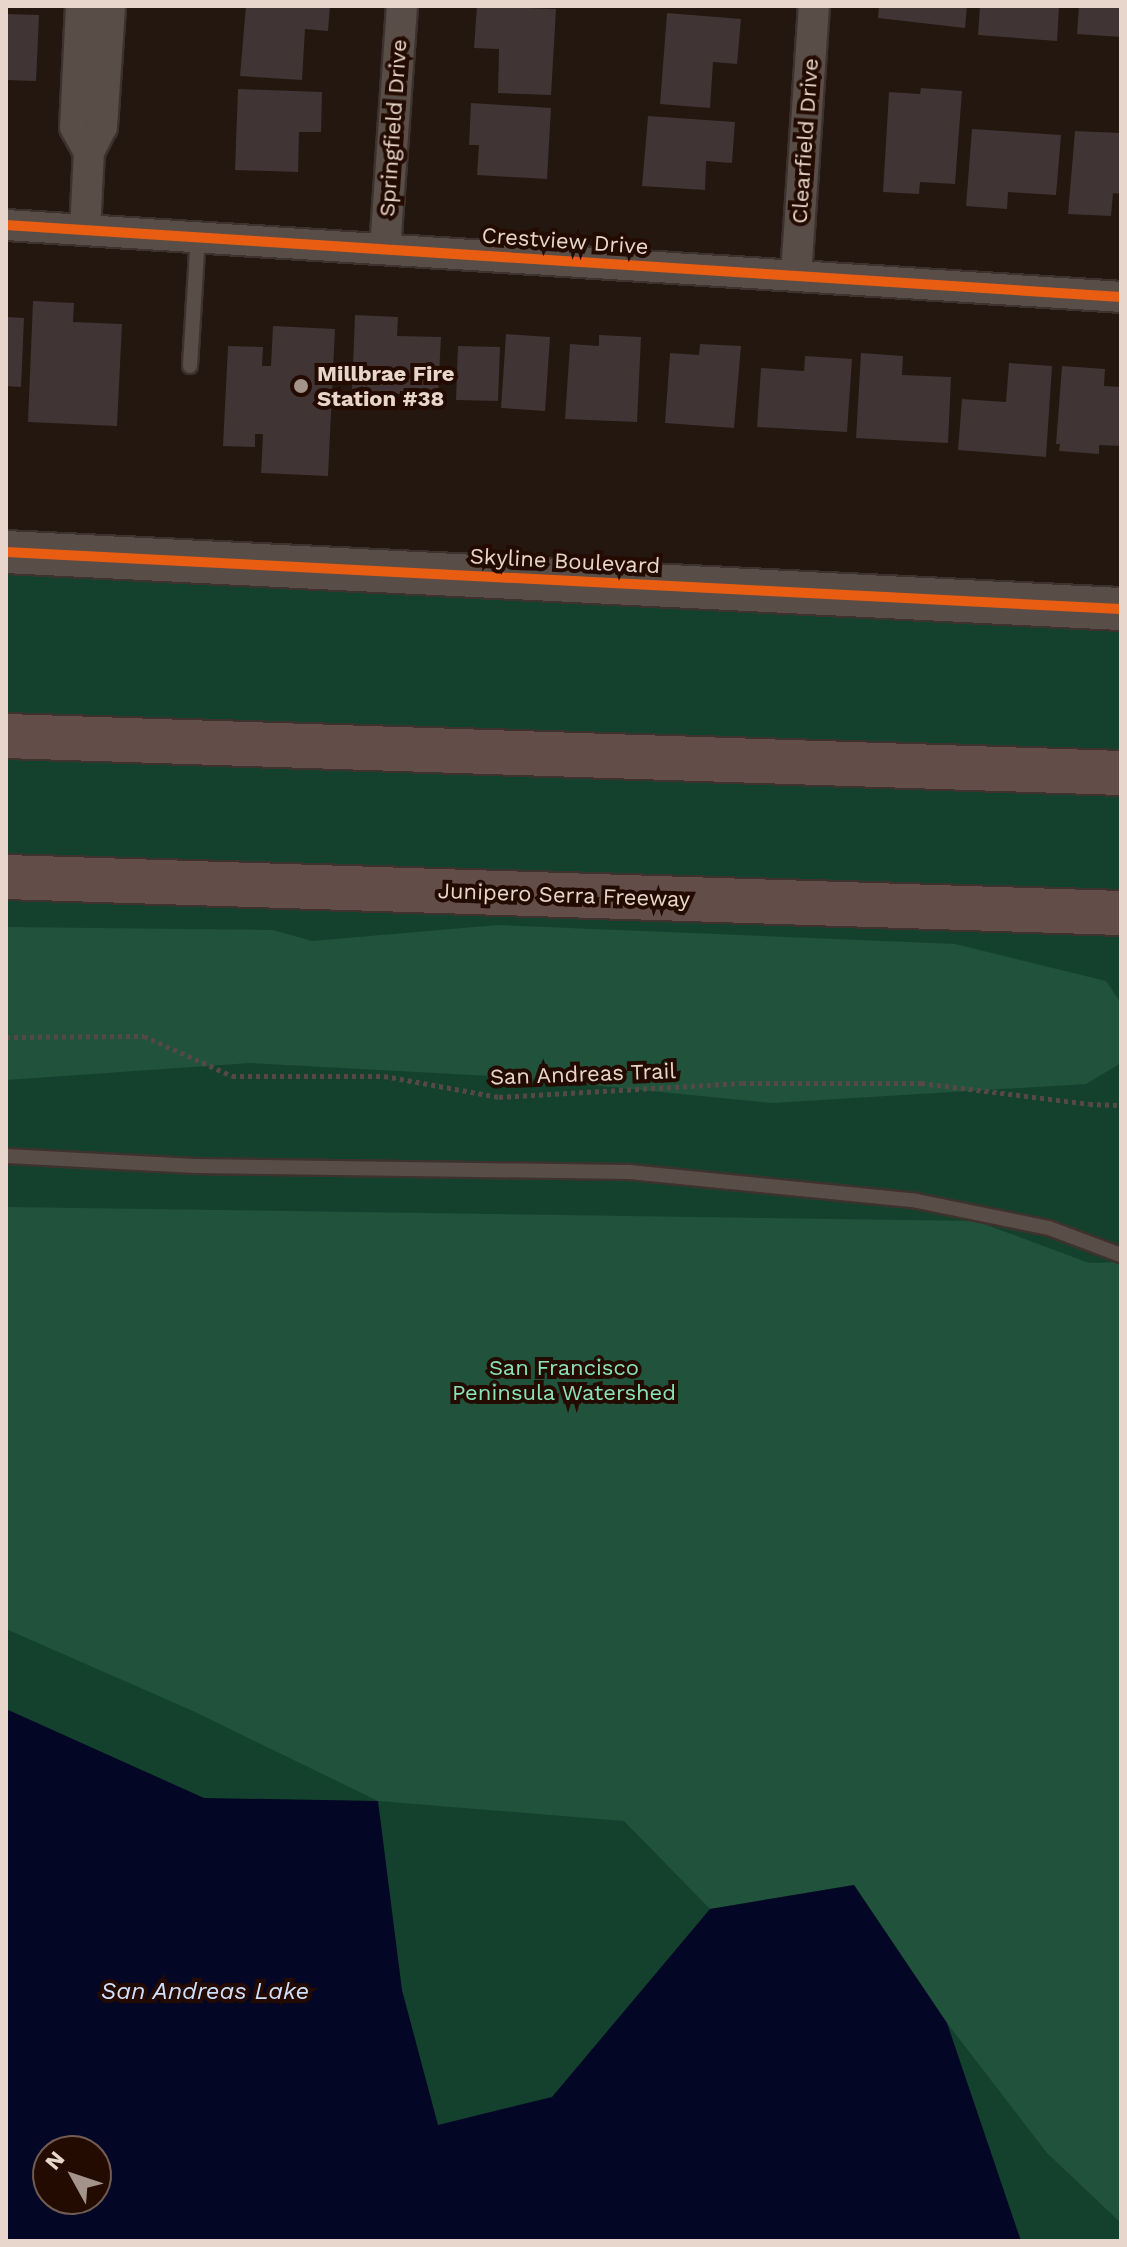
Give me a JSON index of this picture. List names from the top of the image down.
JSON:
{
  "streets": {
    "highway": ["Junipero Serra Freeway"],
    "main road": ["Skyline Boulevard"],
    "street": ["Springfield Drive", "Clearfield Drive", "Crestview Drive"],
    "path": ["San Andreas Trail"]
  },
  "crossings": [
    ["Springfield Drive", "Crestview Drive"],
    ["Clearfield Drive", "Crestview Drive"]
  ],
  "water": ["San Andreas Lake"],
  "parks": ["San Francisco Peninsula Watershed"],
  "places": ["Millbrae Fire Station #38"],
  "north": "top left"
}
